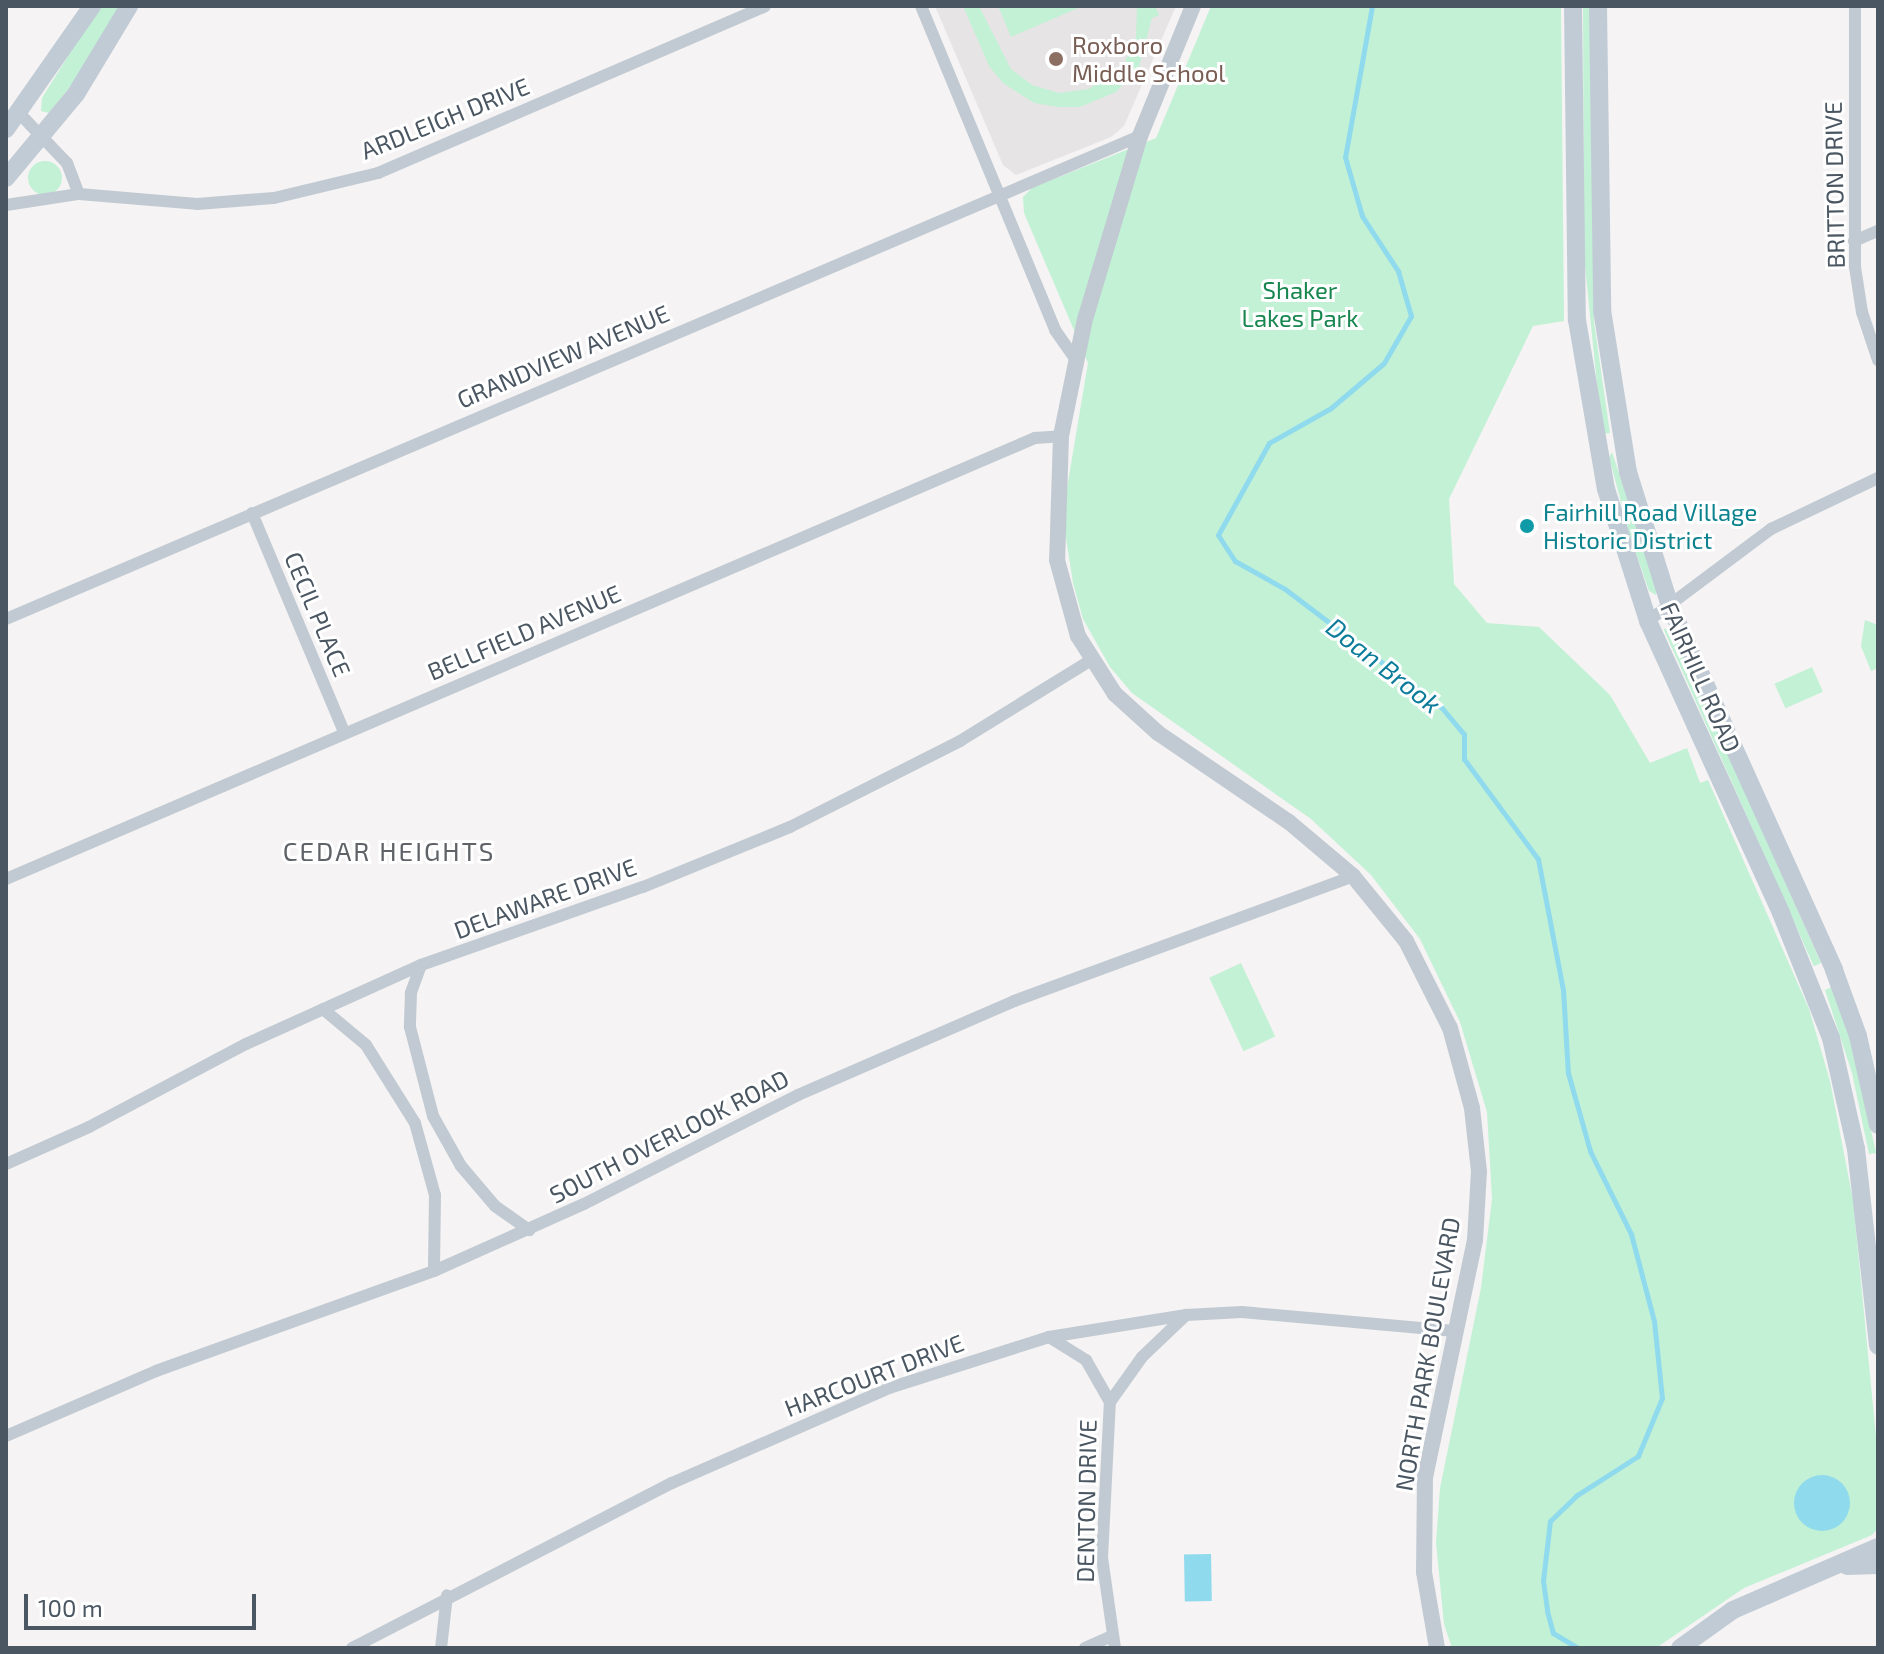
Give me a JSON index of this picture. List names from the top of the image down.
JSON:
{
  "streets": {
    "main road": ["FAIRHILL ROAD"],
    "street": [
      "ARDLEIGH DRIVE",
      "BRITTON DRIVE",
      "GRANDVIEW AVENUE",
      "CECIL PLACE",
      "BELLFIELD AVENUE",
      "DELAWARE DRIVE",
      "SOUTH OVERLOOK ROAD",
      "NORTH PARK BOULEVARD",
      "HARCOURT DRIVE",
      "DENTON DRIVE"
    ]
  },
  "crossings": [
    ["GRANDVIEW AVENUE", "CECIL PLACE"],
    ["GRANDVIEW AVENUE", "NORTH PARK BOULEVARD"],
    ["CECIL PLACE", "BELLFIELD AVENUE"],
    ["BELLFIELD AVENUE", "NORTH PARK BOULEVARD"],
    ["DELAWARE DRIVE", "NORTH PARK BOULEVARD"],
    ["SOUTH OVERLOOK ROAD", "NORTH PARK BOULEVARD"],
    ["NORTH PARK BOULEVARD", "HARCOURT DRIVE"],
    ["HARCOURT DRIVE", "DENTON DRIVE"]
  ],
  "districts": ["CEDAR HEIGHTS"],
  "water": ["Doan Brook"],
  "parks": ["Shaker Lakes Park"],
  "places": ["Roxboro Middle School", "Fairhill Road Village Historic District"],
  "scale_bar": "100 m"
}
